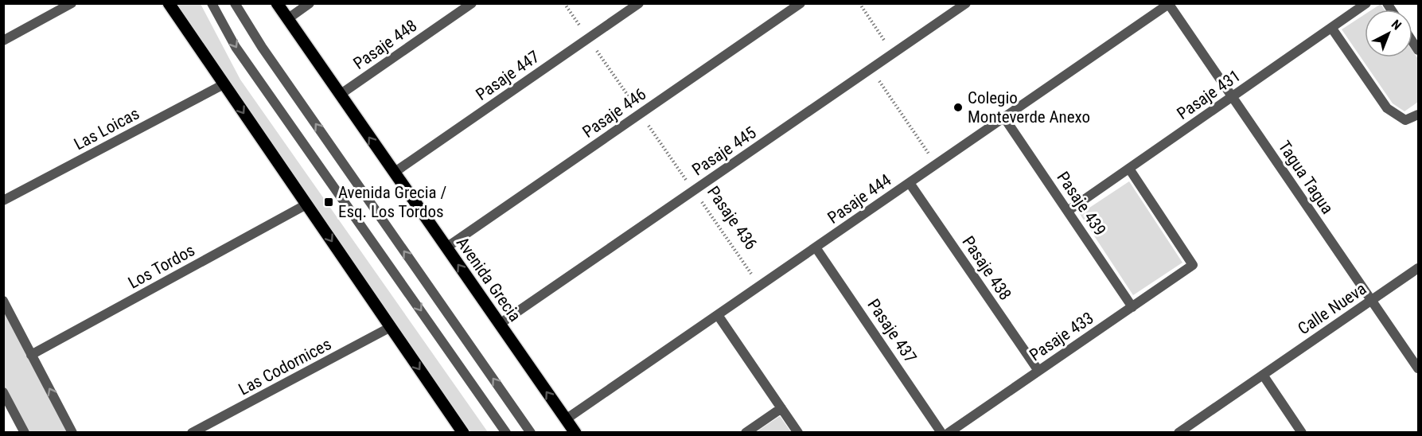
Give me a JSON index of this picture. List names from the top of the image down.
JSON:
{
  "streets": {
    "main road": ["Avenida Grecia"],
    "street": [
      "Pasaje 448",
      "Pasaje 447",
      "Pasaje 431",
      "Pasaje 446",
      "Las Loicas",
      "Pasaje 445",
      "Tagua Tagua",
      "Pasaje 444",
      "Pasaje 439",
      "Los Tordos",
      "Pasaje 438",
      "Calle Nueva",
      "Pasaje 437",
      "Pasaje 433",
      "Las Codornices"
    ],
    "path": ["Pasaje 436"]
  },
  "crossings": [
    ["Pasaje 448", "Avenida Grecia"],
    ["Pasaje 447", "Pasaje 436"],
    ["Pasaje 447", "Avenida Grecia"],
    ["Pasaje 431", "Tagua Tagua"],
    ["Pasaje 431", "Pasaje 439"],
    ["Pasaje 431", "Pasaje 433"],
    ["Pasaje 446", "Pasaje 436"],
    ["Pasaje 446", "Avenida Grecia"],
    ["Pasaje 445", "Pasaje 436"],
    ["Pasaje 445", "Avenida Grecia"],
    ["Tagua Tagua", "Pasaje 444"],
    ["Tagua Tagua", "Calle Nueva"],
    ["Pasaje 444", "Pasaje 439"],
    ["Pasaje 444", "Pasaje 436"],
    ["Pasaje 444", "Pasaje 438"],
    ["Pasaje 444", "Avenida Grecia"],
    ["Pasaje 444", "Pasaje 437"],
    ["Pasaje 439", "Pasaje 433"],
    ["Pasaje 438", "Pasaje 433"]
  ],
  "places": {
    "other": ["Colegio Monteverde Anexo"],
    "transit": ["Avenida Grecia / Esq. Los Tordos"]
  },
  "north": "top right"
}
